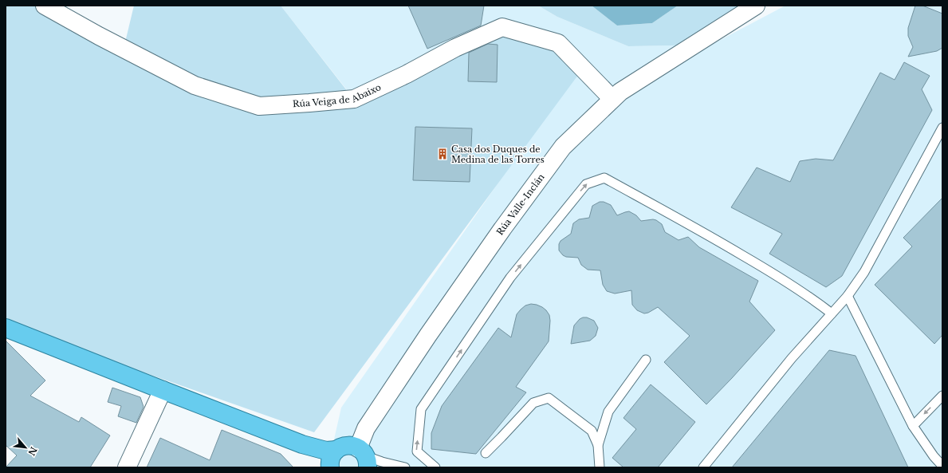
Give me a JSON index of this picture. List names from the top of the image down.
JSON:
{
  "streets": {
    "street": ["Rúa Veiga de Abaixo", "Rúa Valle-Inclán"]
  },
  "crossings": [
    ["Rúa Veiga de Abaixo", "Rúa Valle-Inclán"]
  ],
  "places": {
    "building": ["Casa dos Duques de Medina de las Torres"]
  },
  "north": "bottom right"
}
